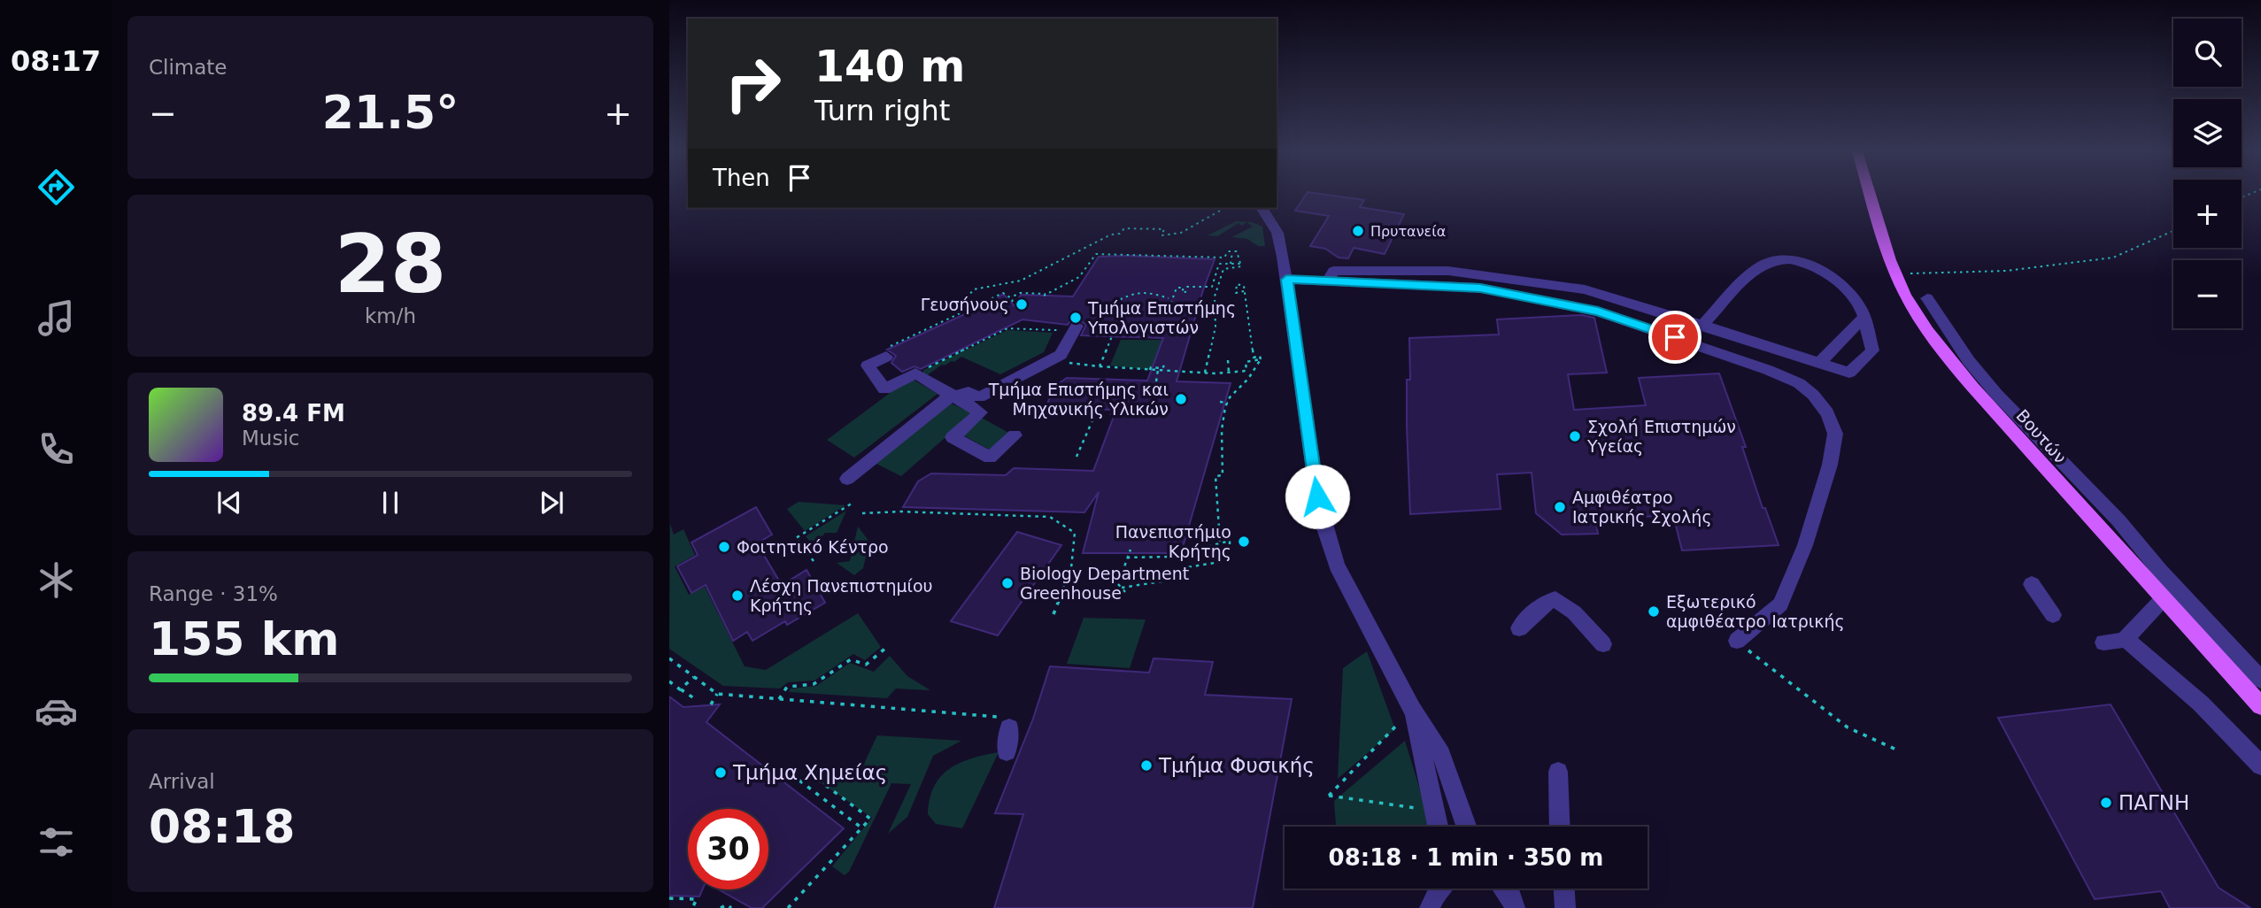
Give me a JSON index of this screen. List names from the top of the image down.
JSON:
{
  "streets": {
    "main road": ["Βουτών"]
  },
  "places": [
    "Πρυτανεία",
    "Γευσήνους",
    "Τμήμα Επιστήμης Υπολογιστών",
    "Τμήμα Επιστήμης και Μηχανικής Υλικών",
    "Σχολή Επιστημών Υγείας",
    "Αμφιθέατρο Ιατρικής Σχολής",
    "Πανεπιστήμιο Κρήτης",
    "Φοιτητικό Κέντρο",
    "Biology Department Greenhouse",
    "Λέσχη Πανεπιστημίου Κρήτης",
    "Εξωτερικό αμφιθέατρο Ιατρικής",
    "Τμήμα Φυσικής",
    "Τμήμα Χημείας",
    "ΠΑΓΝΗ"
  ],
  "page": {
    "tabs": "08:17",
    "tile": [
      "Climate",
      ["28", "km/h"],
      ["Range · 31%", "155 km"],
      ["Arrival", "08:18"]
    ],
    "map_buttons": ["+", "−"],
    "turn": ["140 m", "Turn right"],
    "heat": ["−", "21.5°", "+"],
    "then": "Then",
    "song": ["89.4 FM", "Music"],
    "limit": "30",
    "trip": "08:18 · 1 min · 350 m"
  }
}
